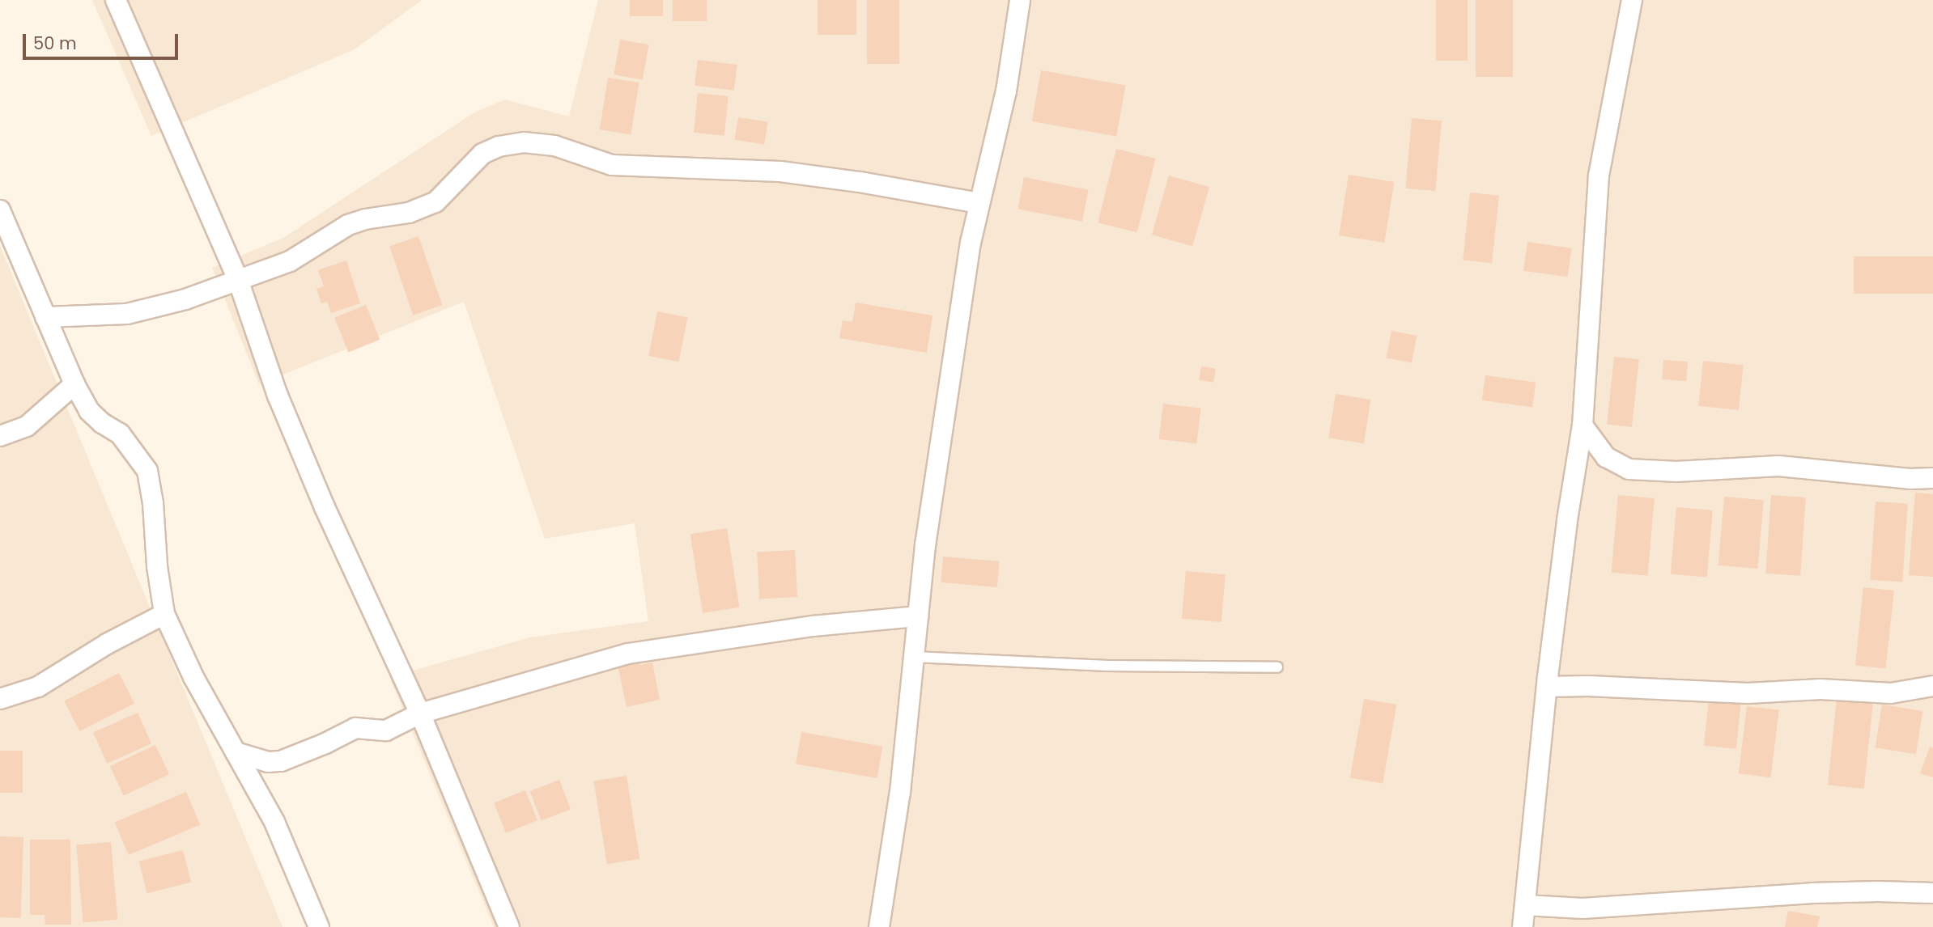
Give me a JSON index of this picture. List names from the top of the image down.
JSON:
{
  "scale_bar": "50 m"
}
